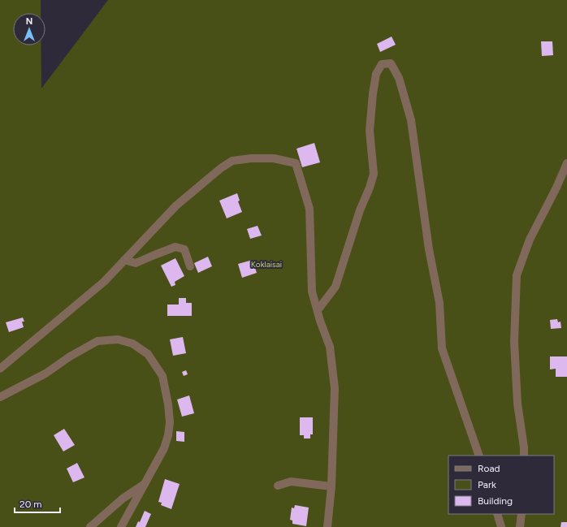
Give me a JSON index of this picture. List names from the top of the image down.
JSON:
{
  "parks": ["Koklaisai"],
  "legend": ["Road", "Park", "Building"],
  "scale_bar": "20 m",
  "north": "top"
}
